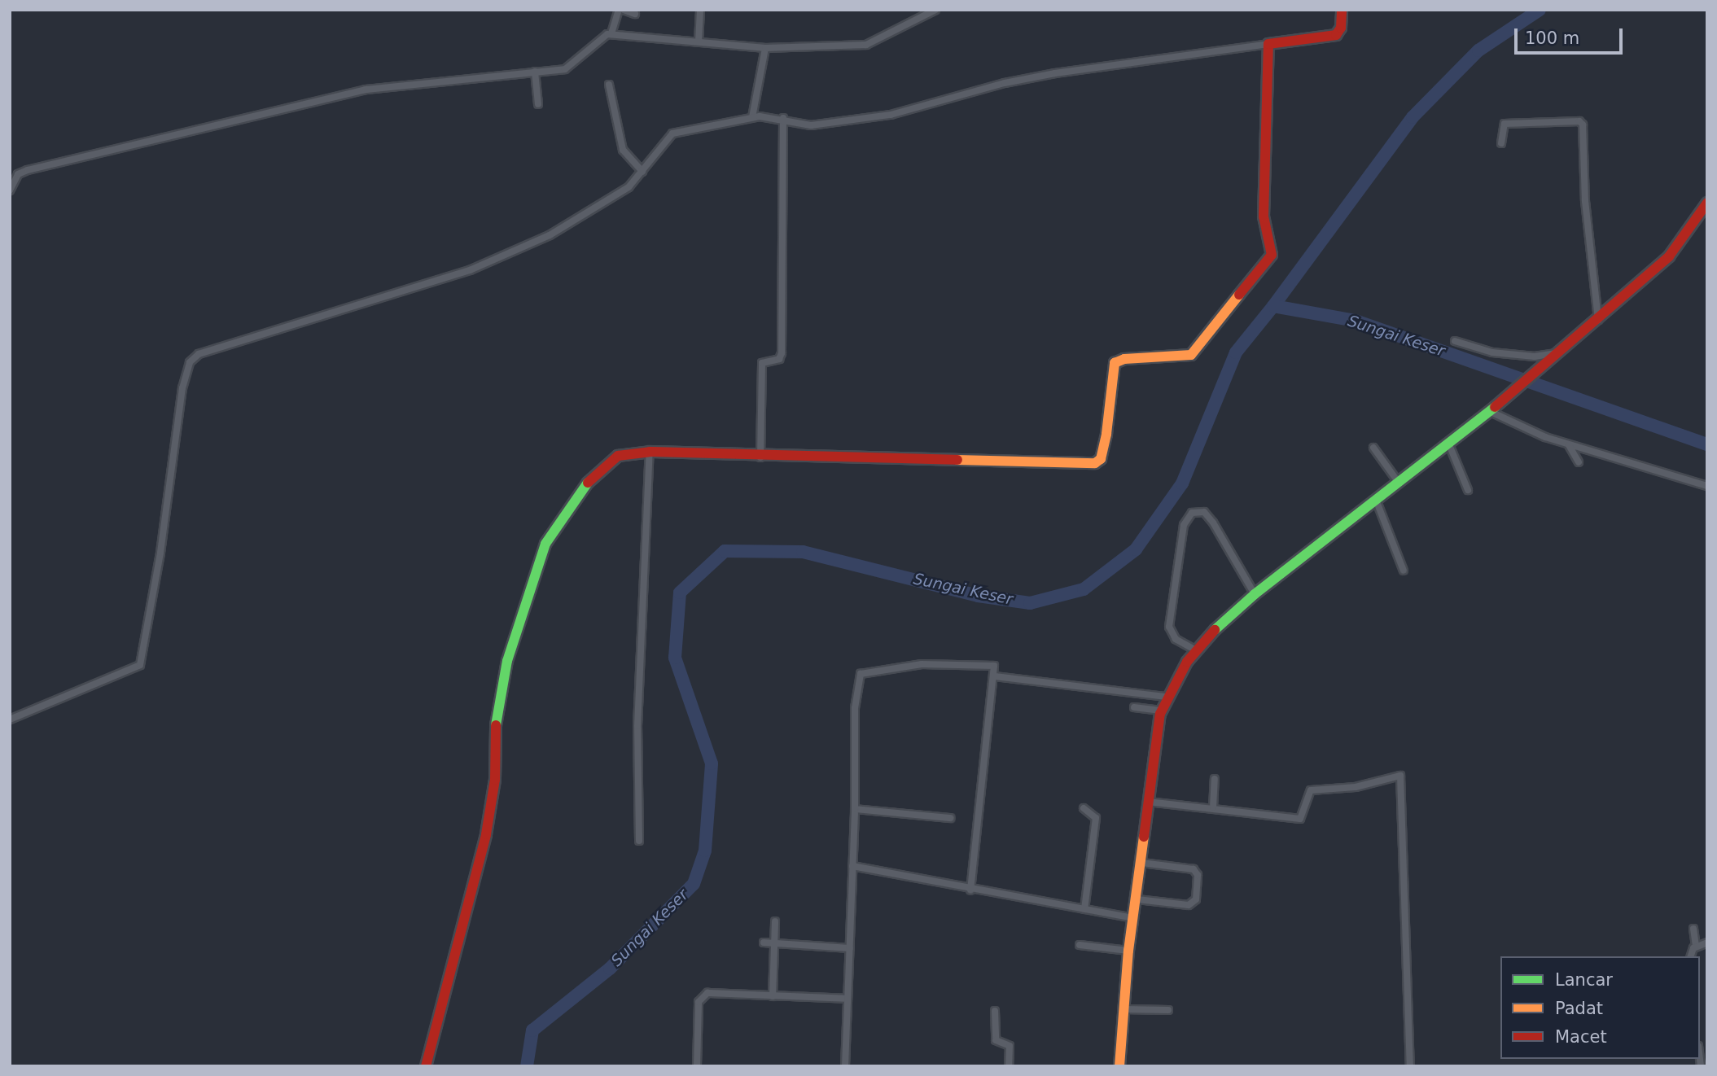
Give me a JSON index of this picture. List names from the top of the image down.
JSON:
{
  "water": ["Sungai Keser"],
  "legend": ["Lancar", "Padat", "Macet"],
  "scale_bar": "100 m"
}
